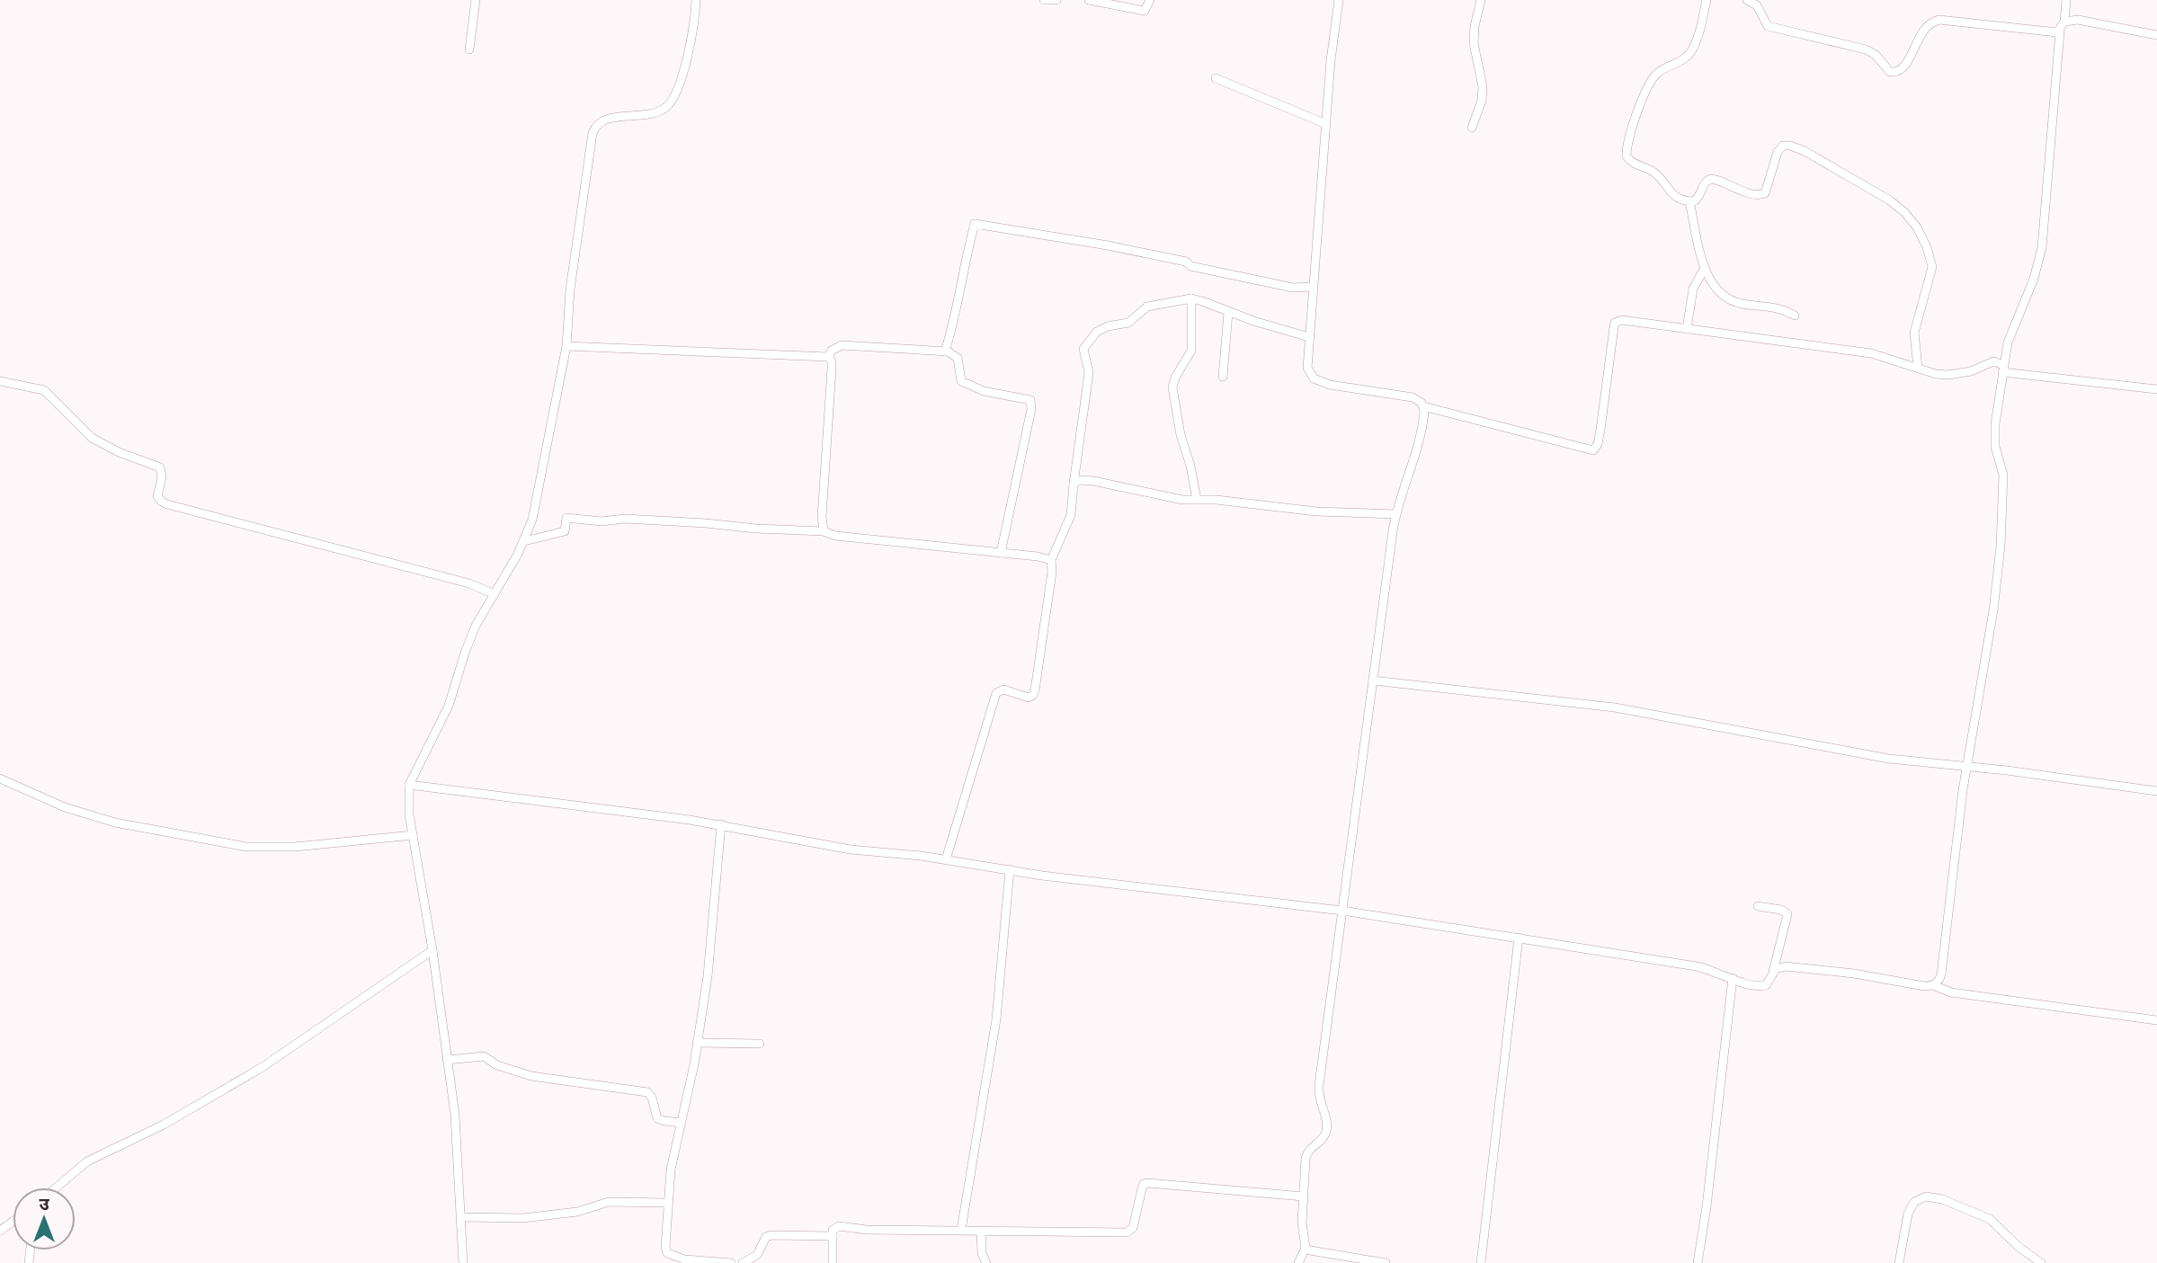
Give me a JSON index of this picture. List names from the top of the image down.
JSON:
{
  "north": "top"
}
